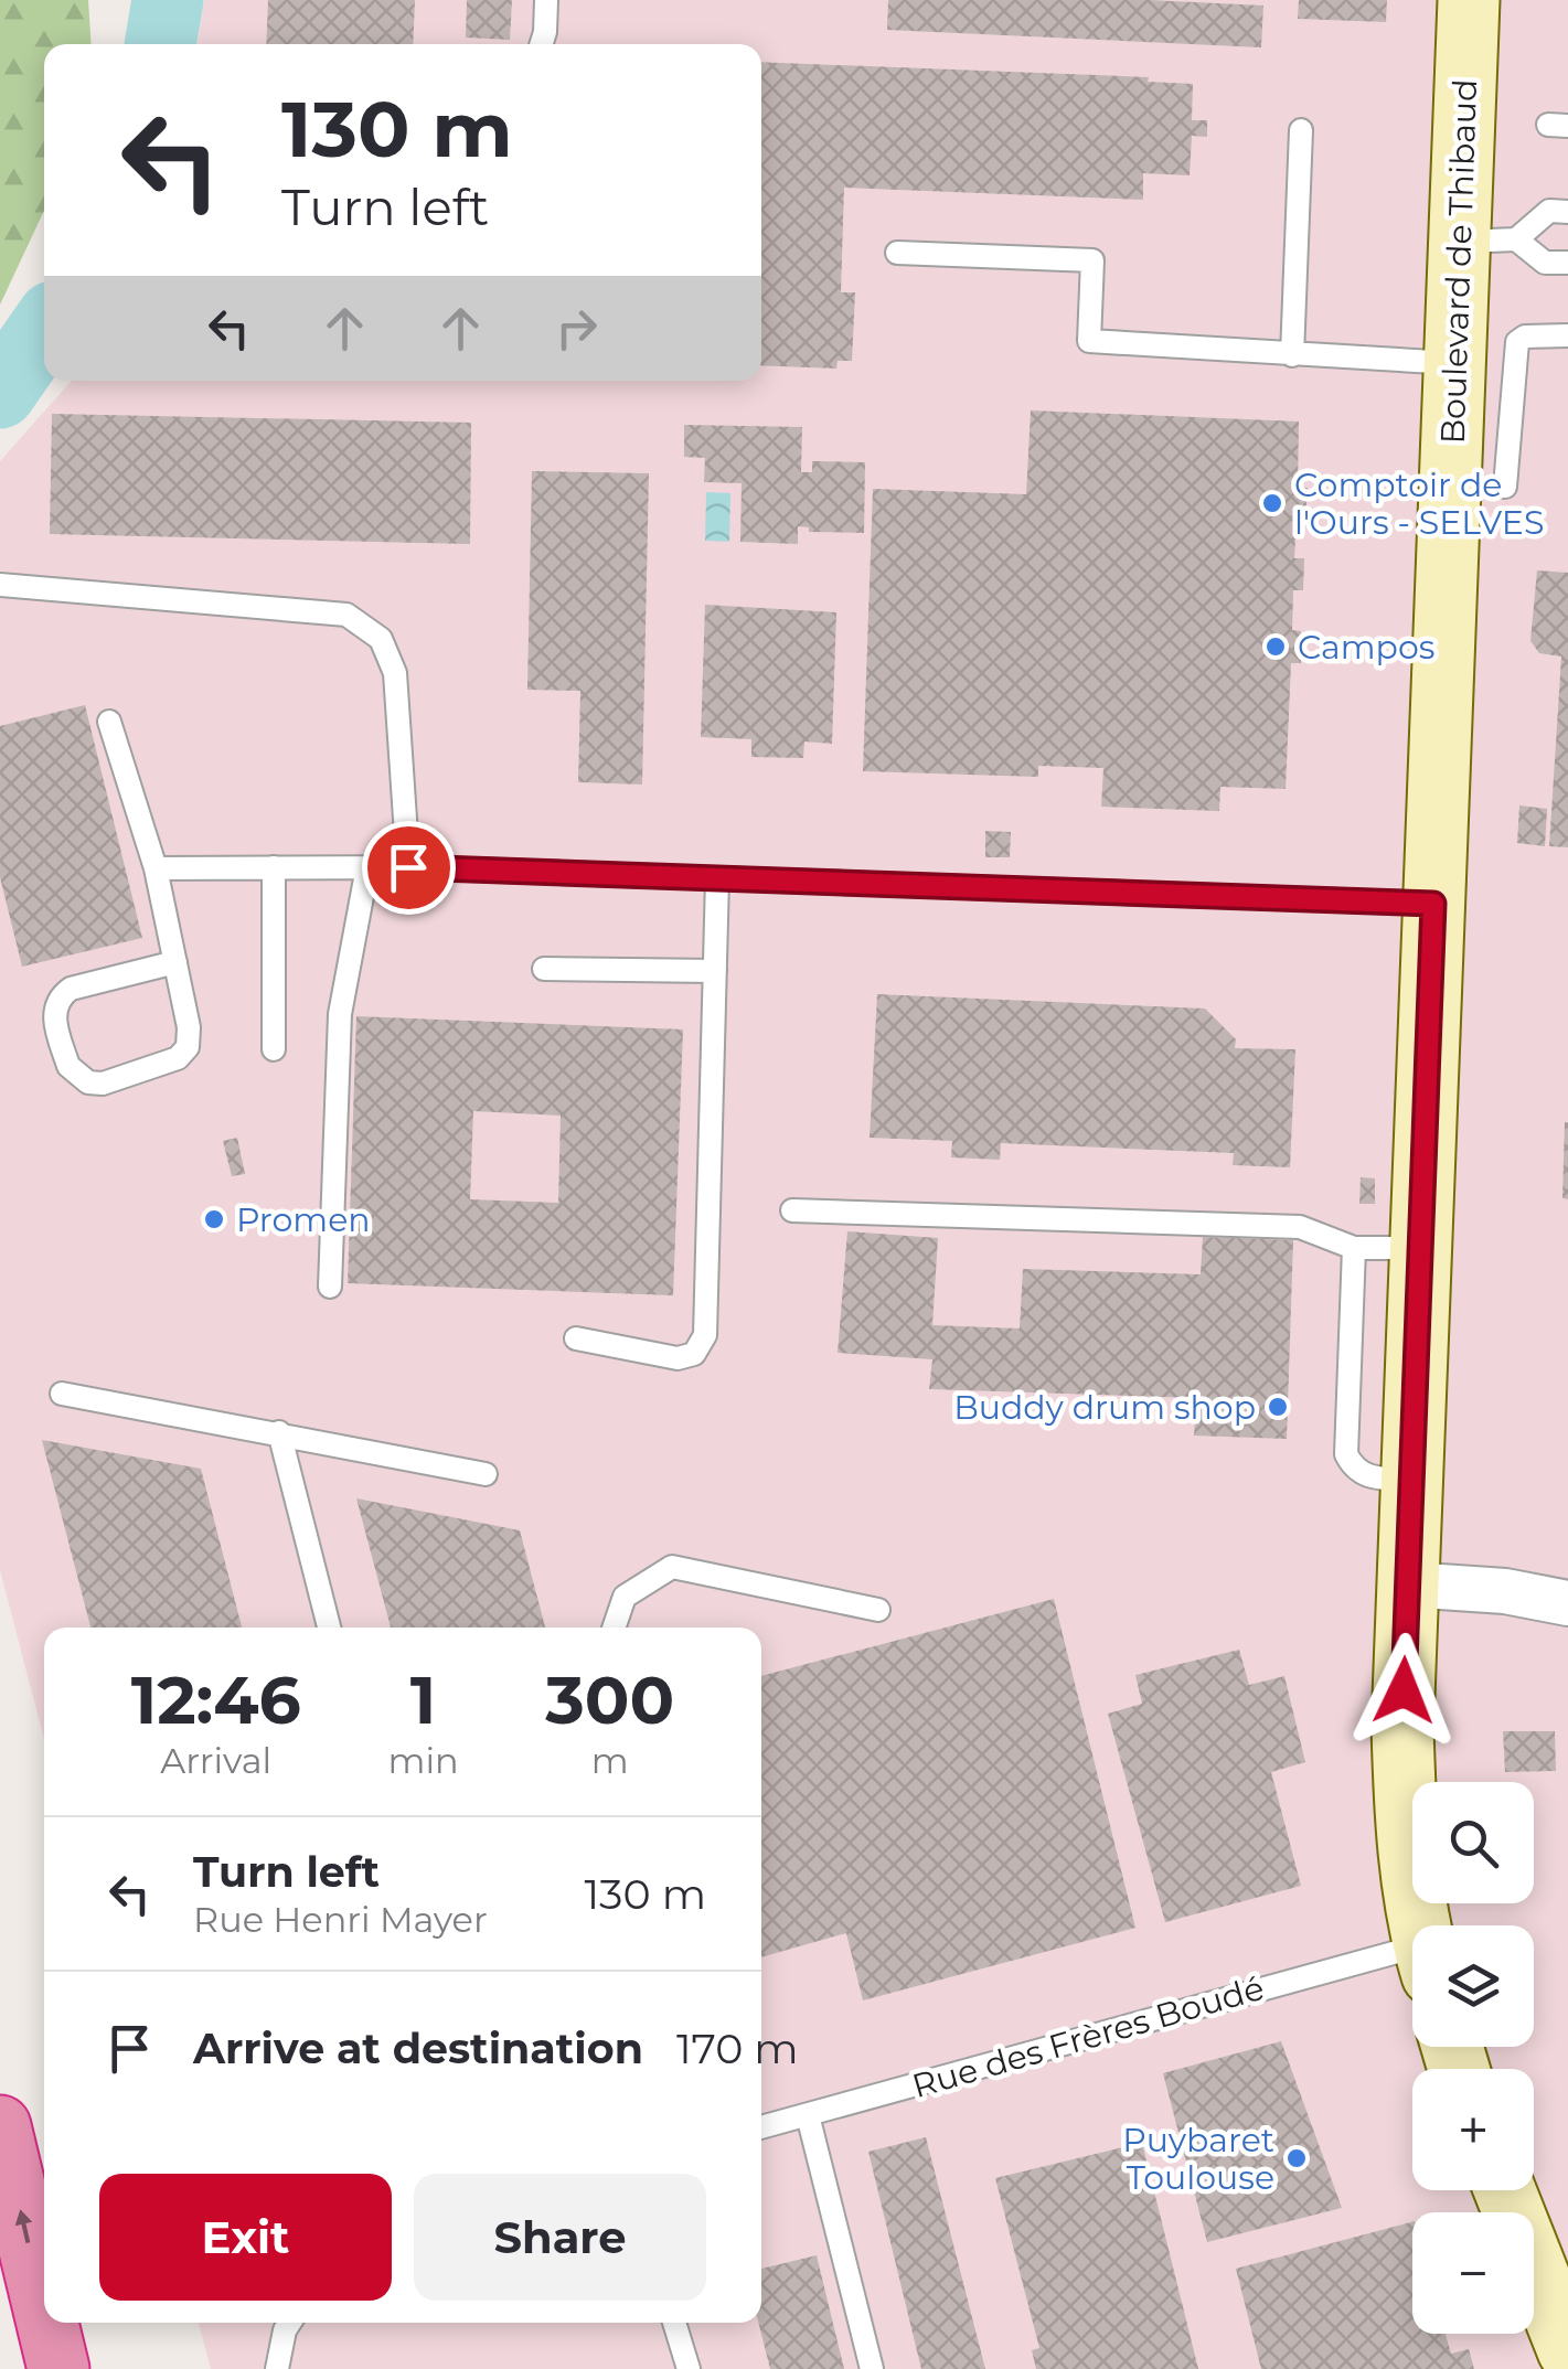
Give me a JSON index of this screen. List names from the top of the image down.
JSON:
{
  "streets": {
    "street": ["Boulevard de Thibaud"],
    "lane": ["Rue des Frères Boudé"]
  },
  "places": [
    "Comptoir de l'Ours - SELVES",
    "Campos",
    "Promen",
    "Buddy drum shop",
    "Puybaret Toulouse"
  ],
  "page": {
    "turn": ["130 m", "Turn left"],
    "eta": [
      "12:46",
      "Arrival",
      "1",
      "min",
      "300",
      "m"
    ],
    "map_buttons": ["+", "−"],
    "list": [
      {
        "name": "Turn left",
        "note": "Rue Henri Mayer",
        "value": "130 m"
      },
      {
        "name": "Arrive at destination",
        "value": "170 m"
      }
    ],
    "buttons": ["Exit", "Share"]
  }
}
